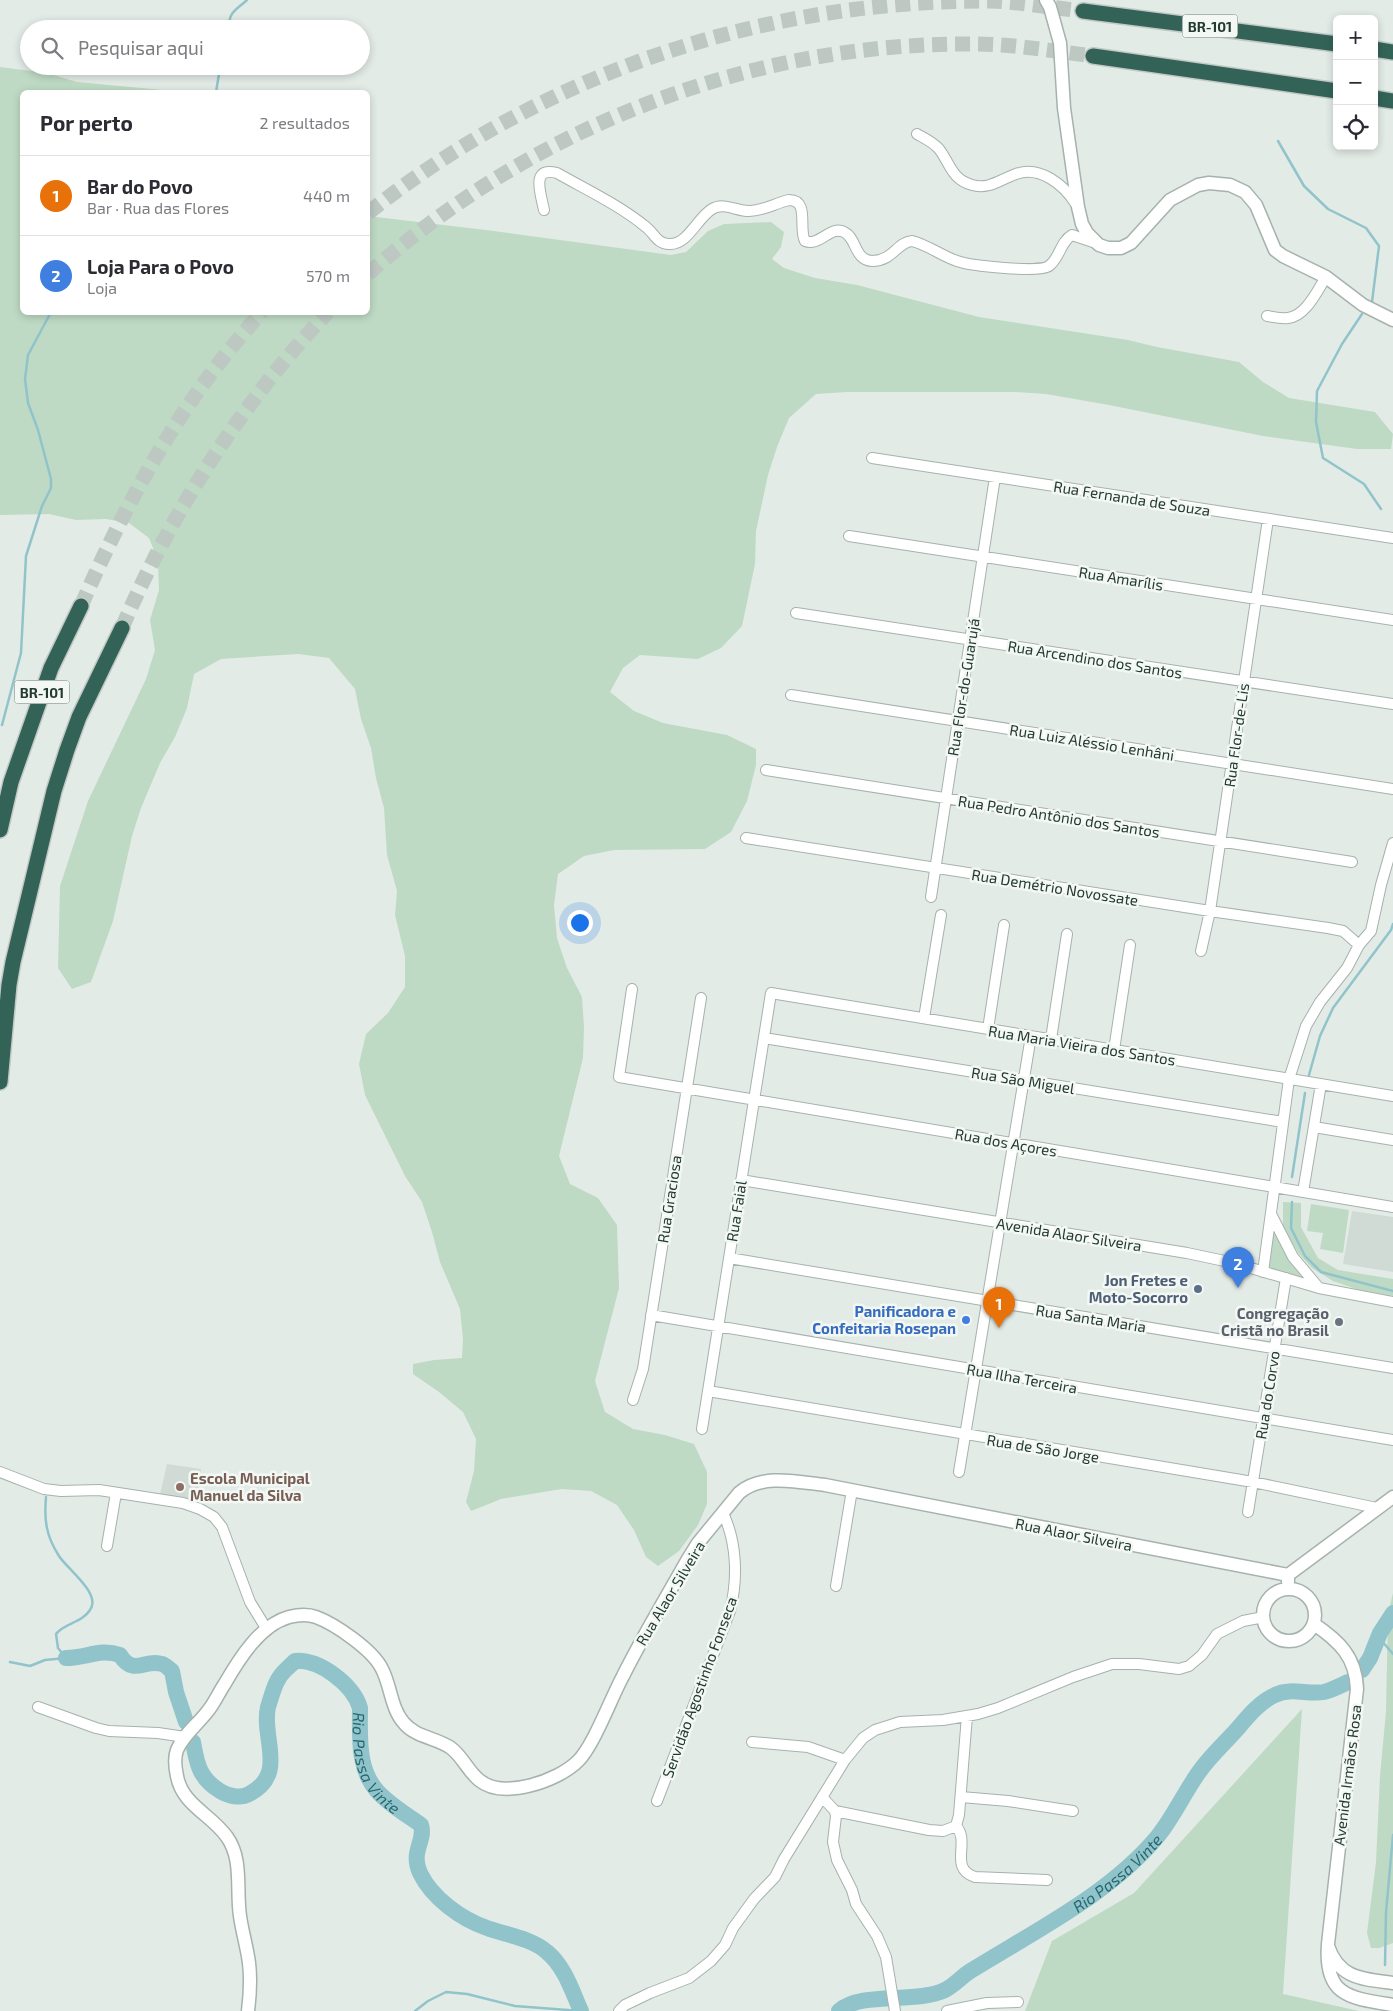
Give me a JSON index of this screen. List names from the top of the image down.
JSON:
{
  "streets": {
    "highway": ["BR-101"],
    "street": [
      "Rua Fernanda de Souza",
      "Rua Amarílis",
      "Rua Arcendino dos Santos",
      "Rua Flor-do-Guarujá",
      "Rua Flor-de-Lis",
      "Rua Luiz Aléssio Lenhâni",
      "Rua Pedro Antônio dos Santos",
      "Rua Demétrio Novossate",
      "Rua Maria Vieira dos Santos",
      "Rua São Miguel",
      "Rua dos Açores",
      "Rua Graciosa",
      "Rua Faial",
      "Avenida Alaor Silveira",
      "Rua Santa Maria",
      "Rua Ilha Terceira",
      "Rua do Corvo",
      "Rua de São Jorge",
      "Rua Alaor Silveira",
      "Servidão Agostinho Fonseca",
      "Avenida Irmãos Rosa"
    ]
  },
  "crossings": [
    ["Rua Fernanda de Souza", "Rua Flor-do-Guarujá"],
    ["Rua Fernanda de Souza", "Rua Flor-de-Lis"],
    ["Rua Amarílis", "Rua Flor-do-Guarujá"],
    ["Rua Amarílis", "Rua Flor-de-Lis"],
    ["Rua Arcendino dos Santos", "Rua Flor-do-Guarujá"],
    ["Rua Arcendino dos Santos", "Rua Flor-de-Lis"],
    ["Rua Flor-do-Guarujá", "Rua Luiz Aléssio Lenhâni"],
    ["Rua Flor-do-Guarujá", "Rua Pedro Antônio dos Santos"],
    ["Rua Flor-do-Guarujá", "Rua Demétrio Novossate"],
    ["Rua Flor-de-Lis", "Rua Luiz Aléssio Lenhâni"],
    ["Rua Flor-de-Lis", "Rua Pedro Antônio dos Santos"],
    ["Rua Flor-de-Lis", "Rua Demétrio Novossate"],
    ["Rua Maria Vieira dos Santos", "Rua Faial"],
    ["Rua São Miguel", "Rua Faial"],
    ["Rua dos Açores", "Rua Graciosa"],
    ["Rua dos Açores", "Rua Faial"],
    ["Rua Graciosa", "Rua Ilha Terceira"],
    ["Rua Faial", "Avenida Alaor Silveira"],
    ["Rua Faial", "Rua Santa Maria"],
    ["Rua Faial", "Rua Ilha Terceira"],
    ["Rua Faial", "Rua de São Jorge"],
    ["Avenida Alaor Silveira", "Rua do Corvo"],
    ["Rua Santa Maria", "Rua do Corvo"],
    ["Rua Ilha Terceira", "Rua do Corvo"],
    ["Rua do Corvo", "Rua de São Jorge"],
    ["Rua Alaor Silveira", "Servidão Agostinho Fonseca"]
  ],
  "water": ["Rio Passa Vinte"],
  "places": [
    "Jon Fretes e Moto-Socorro",
    "Panificadora e Confeitaria Rosepan",
    "Congregação Cristã no Brasil",
    "Escola Municipal Manuel da Silva"
  ],
  "page": {
    "map_buttons": ["+", "−"],
    "search": "Pesquisar aqui",
    "heading": ["Por perto", "2 resultados"],
    "list": [
      {
        "mark": "1",
        "name": "Bar do Povo",
        "note": "Bar · Rua das Flores",
        "value": "440 m"
      },
      {
        "mark": "2",
        "name": "Loja Para o Povo",
        "note": "Loja",
        "value": "570 m"
      }
    ],
    "pins": ["2", "1"]
  }
}
